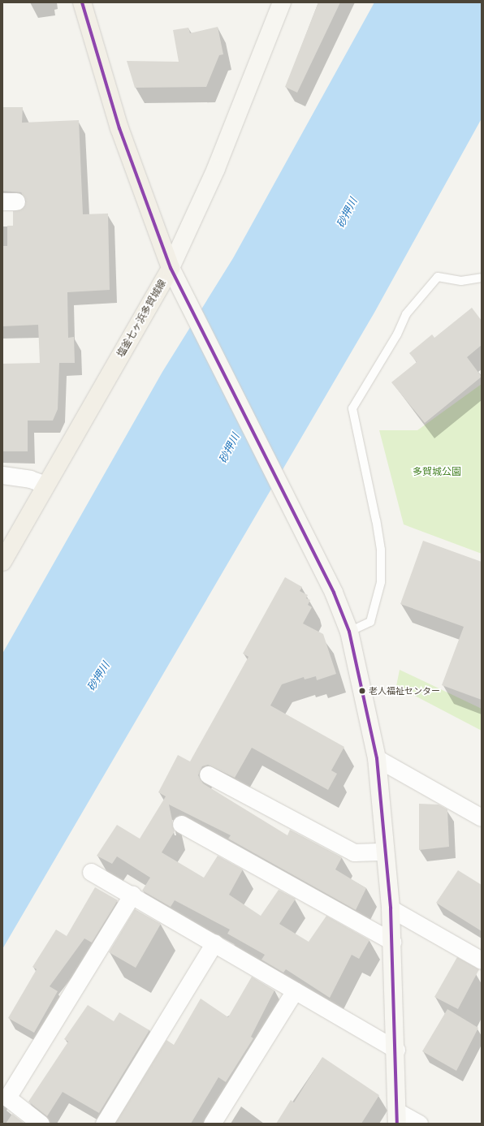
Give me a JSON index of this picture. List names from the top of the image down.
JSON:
{
  "streets": {
    "main road": ["塩釜七ヶ浜多賀城線"]
  },
  "water": ["砂押川"],
  "parks": ["多賀城公園"],
  "places": ["老人福祉センター"]
}
